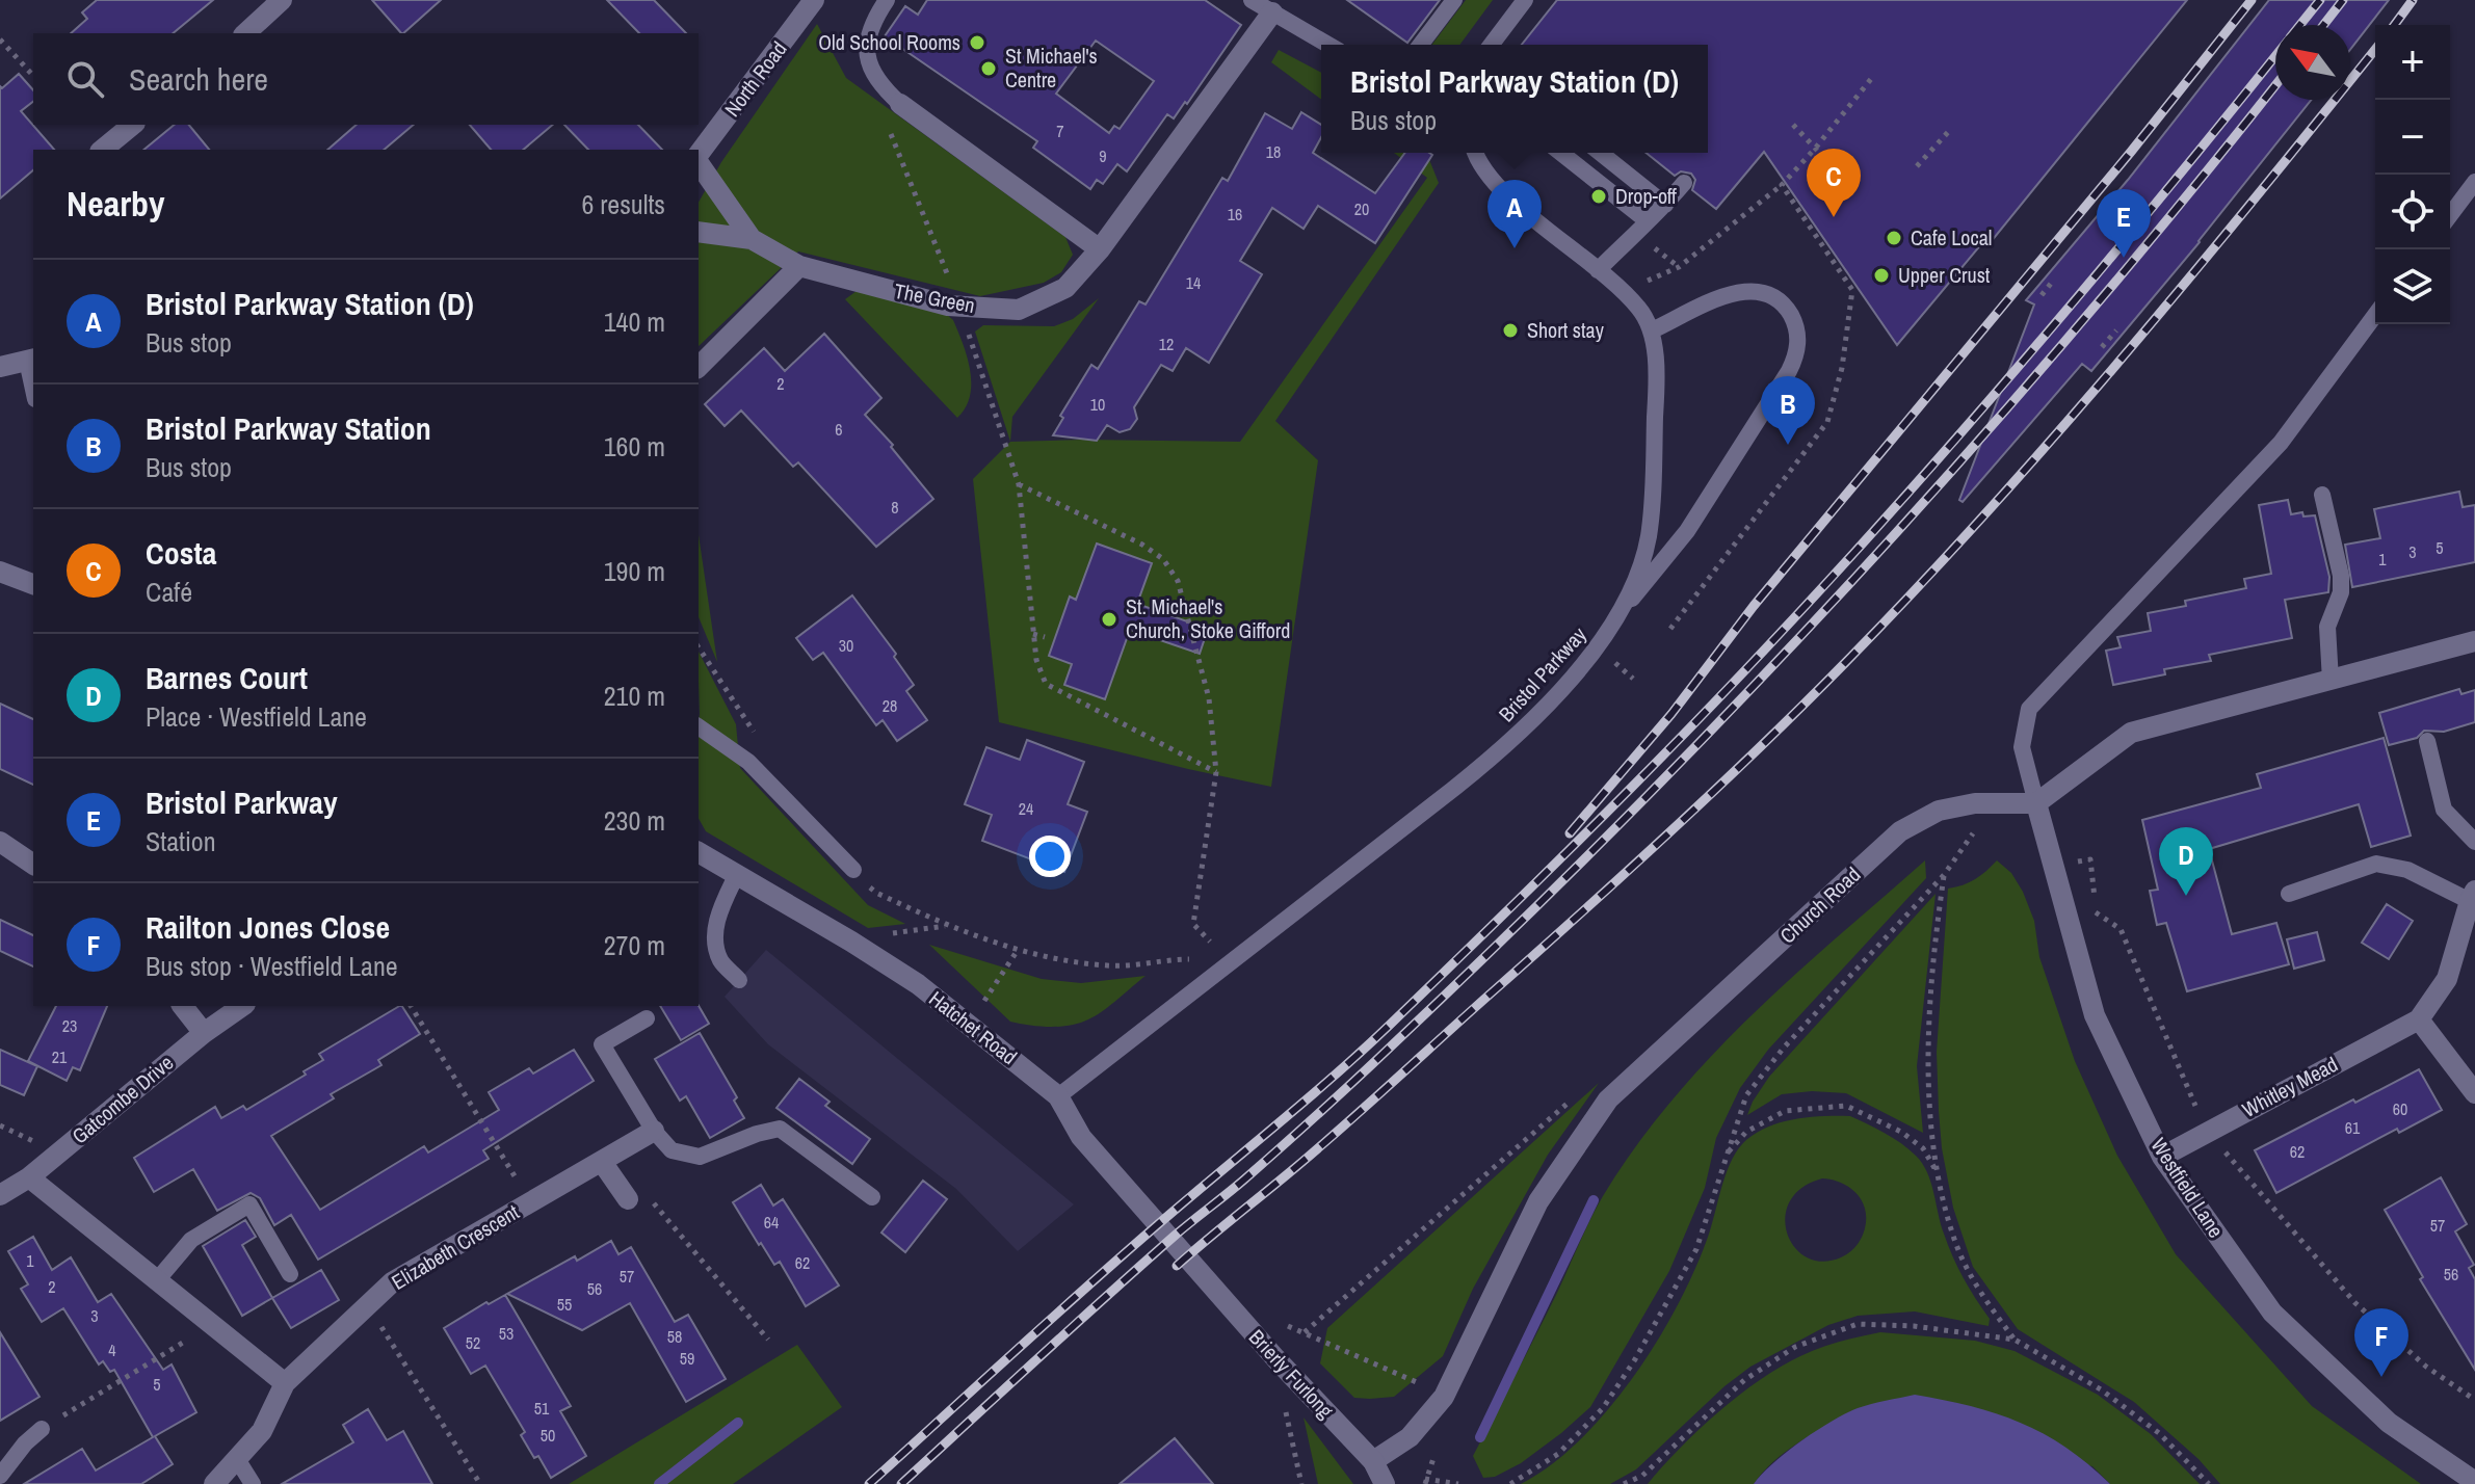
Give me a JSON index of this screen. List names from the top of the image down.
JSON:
{
  "streets": {
    "street": [
      "North Road",
      "The Green",
      "Church Road",
      "Hatchet Road",
      "Whitley Mead",
      "Gatcombe Drive",
      "Westfield Lane",
      "Elizabeth Crescent",
      "Brierly Furlong"
    ],
    "lane": ["Bristol Parkway"]
  },
  "crossings": [
    ["Bristol Parkway", "Hatchet Road"],
    ["Church Road", "Westfield Lane"],
    ["Church Road", "Brierly Furlong"],
    ["Hatchet Road", "Brierly Furlong"],
    ["Whitley Mead", "Westfield Lane"]
  ],
  "places": [
    "Old School Rooms",
    "St Michael's Centre",
    "Drop-off",
    "Cafe Local",
    "Upper Crust",
    "Short stay",
    "St. Michael's Church, Stoke Gifford"
  ],
  "house_numbers": [
    "7",
    "18",
    "9",
    "20",
    "16",
    "14",
    "12",
    "2",
    "10",
    "6",
    "8",
    "5",
    "3",
    "1",
    "30",
    "28",
    "24",
    "23",
    "21",
    "60",
    "61",
    "62",
    "64",
    "57",
    "1",
    "62",
    "56",
    "57",
    "2",
    "56",
    "55",
    "3",
    "53",
    "58",
    "52",
    "4",
    "59",
    "5",
    "51",
    "50"
  ],
  "north": "top left",
  "page": {
    "map_buttons": ["+", "−"],
    "search": "Search here",
    "popup": ["Bristol Parkway Station (D)", "Bus stop"],
    "pins": [
      "C",
      "A",
      "E",
      "B",
      "D",
      "F"
    ],
    "heading": ["Nearby", "6 results"],
    "list": [
      {
        "mark": "A",
        "name": "Bristol Parkway Station (D)",
        "note": "Bus stop",
        "value": "140 m"
      },
      {
        "mark": "B",
        "name": "Bristol Parkway Station",
        "note": "Bus stop",
        "value": "160 m"
      },
      {
        "mark": "C",
        "name": "Costa",
        "note": "Café",
        "value": "190 m"
      },
      {
        "mark": "D",
        "name": "Barnes Court",
        "note": "Place · Westfield Lane",
        "value": "210 m"
      },
      {
        "mark": "E",
        "name": "Bristol Parkway",
        "note": "Station",
        "value": "230 m"
      },
      {
        "mark": "F",
        "name": "Railton Jones Close",
        "note": "Bus stop · Westfield Lane",
        "value": "270 m"
      }
    ]
  }
}
